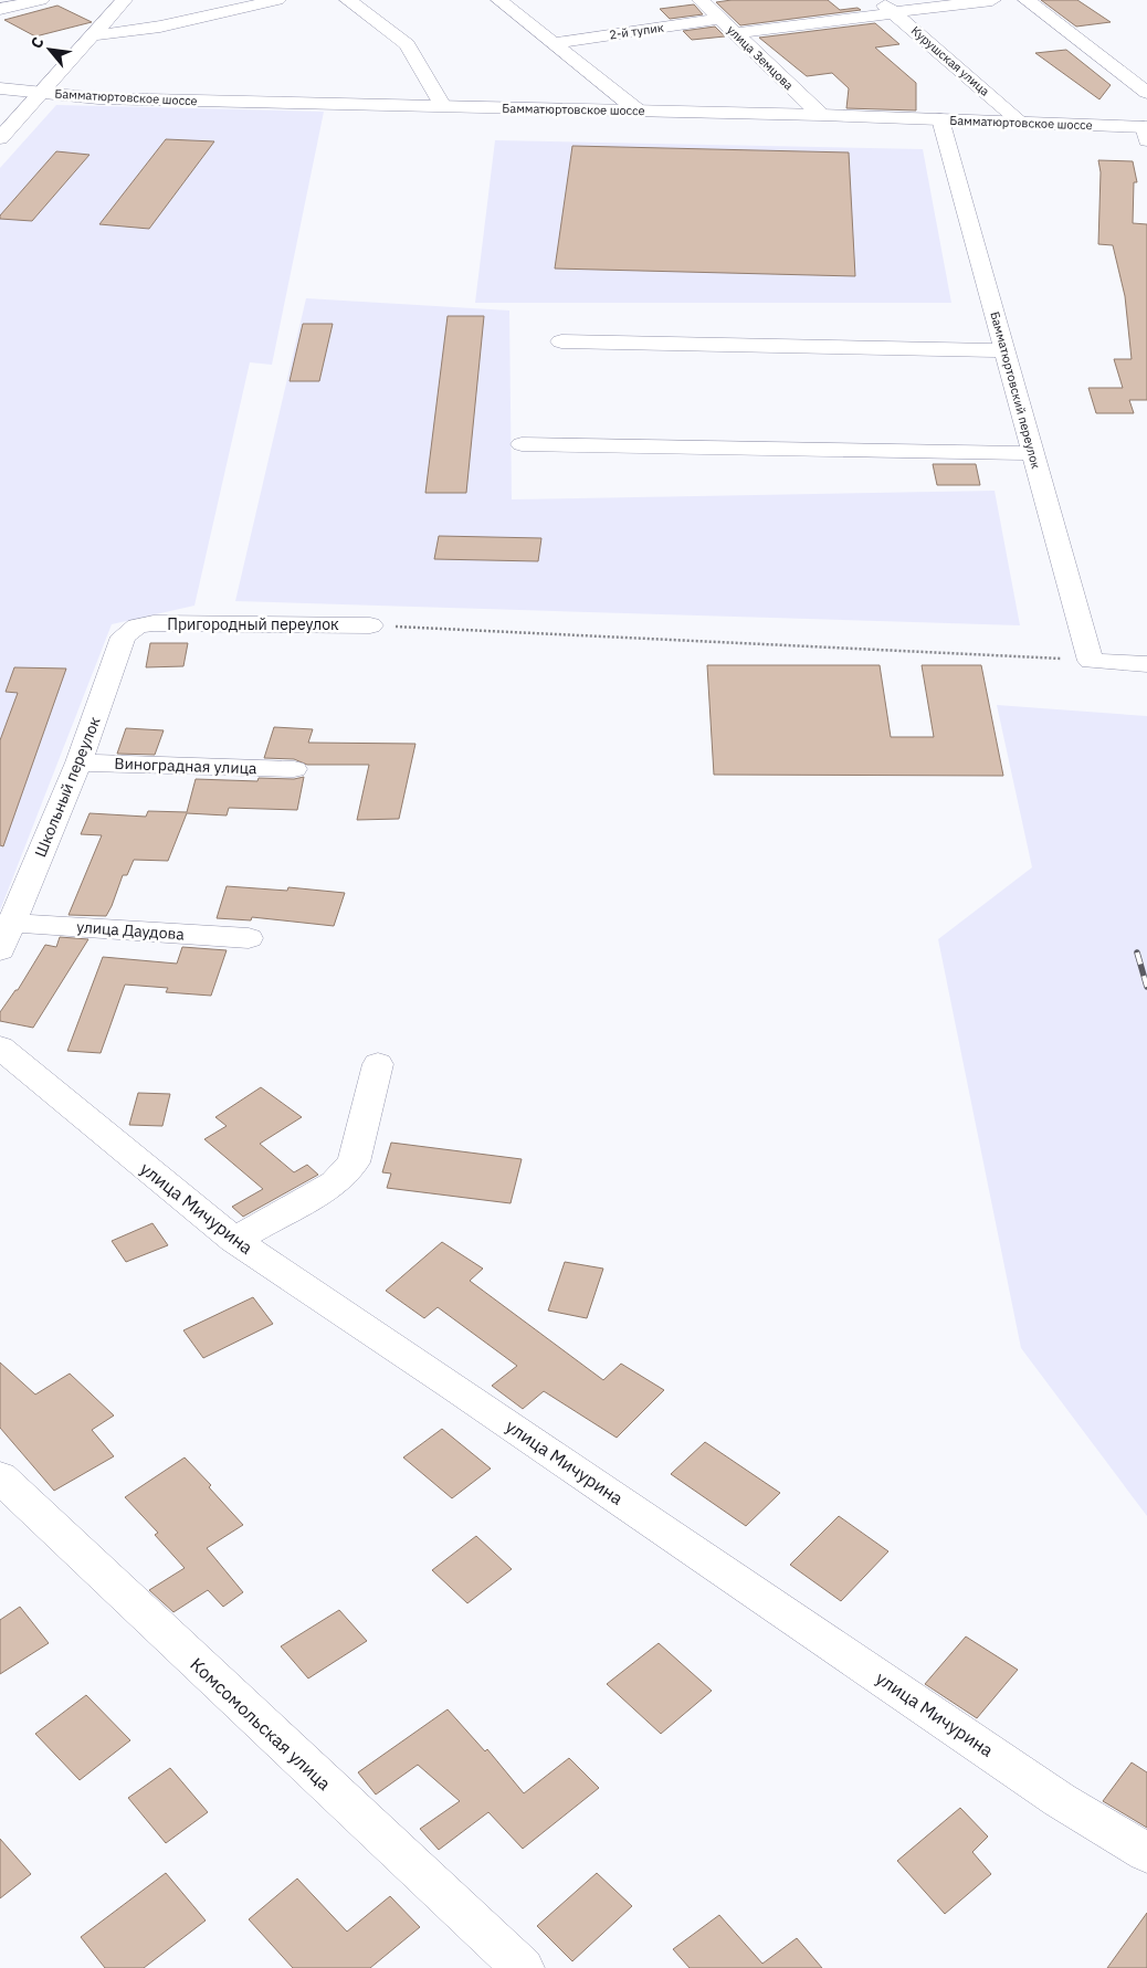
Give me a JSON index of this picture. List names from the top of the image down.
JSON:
{
  "streets": {
    "street": [
      "2-й тупик",
      "улица Земцова",
      "Курушская улица",
      "Бамматюртовское шоссе",
      "Бамматюртовский переулок",
      "Пригородный переулок",
      "Виноградная улица",
      "Школьный переулок",
      "улица Даудова",
      "улица Мичурина",
      "Комсомольская улица"
    ]
  },
  "crossings": [
    ["2-й тупик", "улица Земцова"],
    ["улица Земцова", "Бамматюртовское шоссе"],
    ["Курушская улица", "Бамматюртовское шоссе"],
    ["Бамматюртовское шоссе", "Бамматюртовский переулок"],
    ["Пригородный переулок", "Школьный переулок"],
    ["Виноградная улица", "Школьный переулок"],
    ["Школьный переулок", "улица Даудова"]
  ],
  "north": "top left"
}
